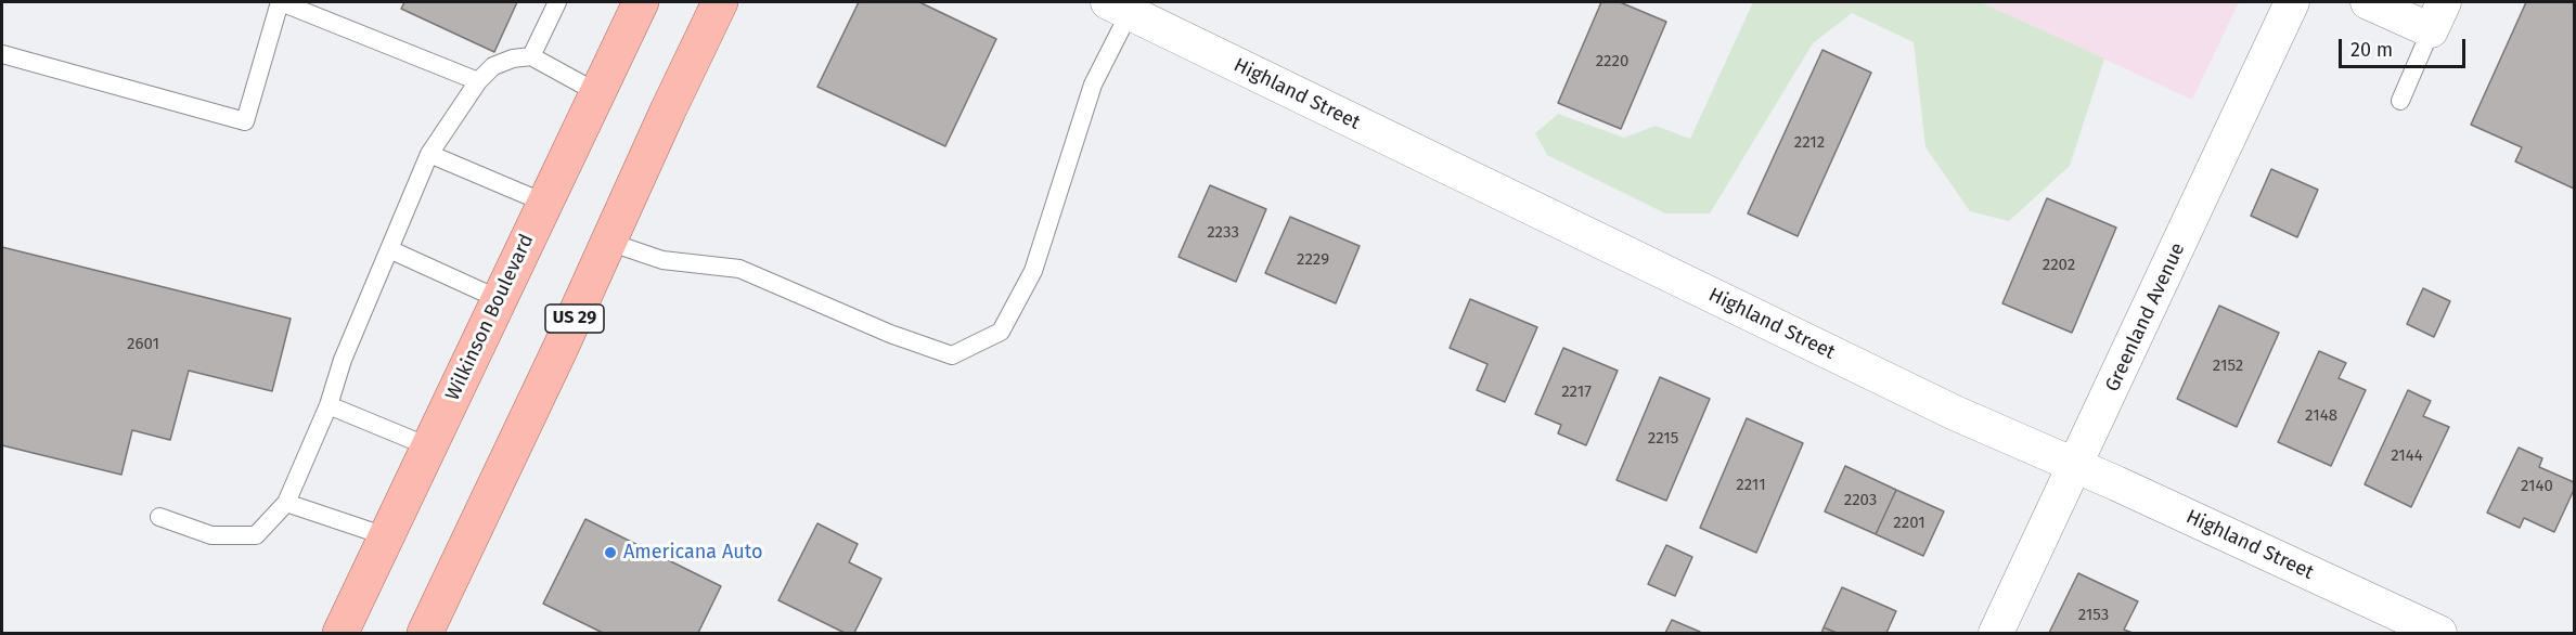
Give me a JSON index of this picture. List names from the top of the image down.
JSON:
{
  "streets": {
    "main road": ["Wilkinson Boulevard", "US 29"],
    "street": ["Highland Street", "Greenland Avenue"]
  },
  "crossings": [
    ["Highland Street", "Greenland Avenue"]
  ],
  "places": ["Americana Auto"],
  "house_numbers": [
    "2220",
    "2212",
    "2233",
    "2229",
    "2202",
    "2601",
    "2152",
    "2217",
    "2148",
    "2215",
    "2144",
    "2211",
    "2140",
    "2203",
    "2201",
    "2153"
  ],
  "scale_bar": "20 m"
}
